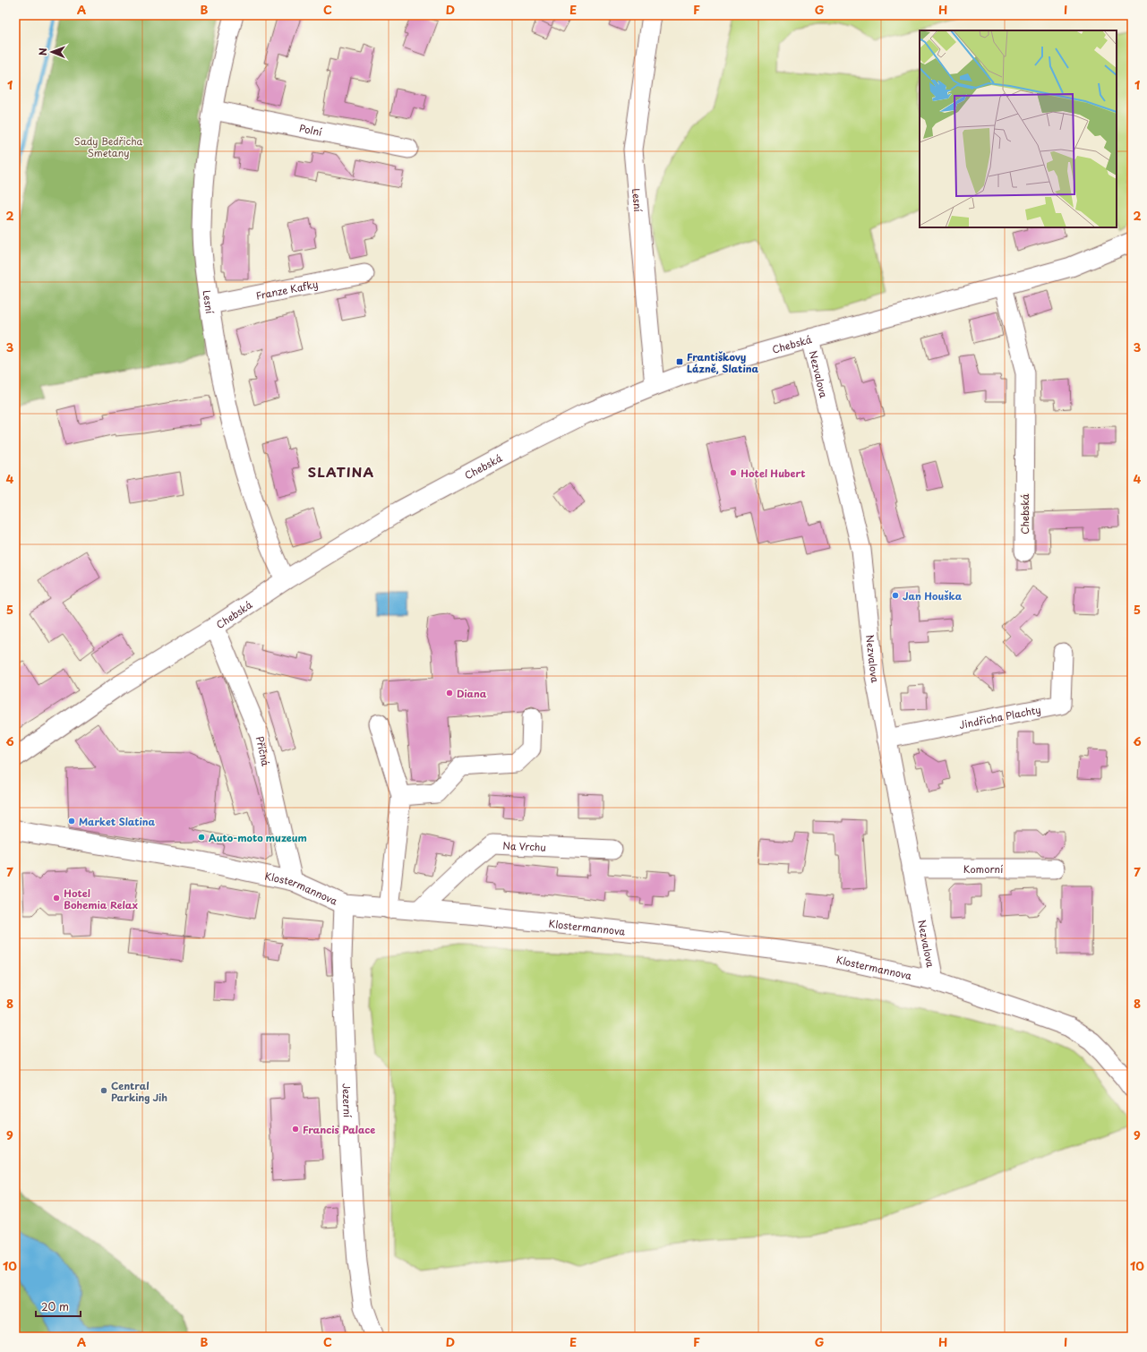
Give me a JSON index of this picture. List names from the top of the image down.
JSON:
{
  "streets": {
    "street": [
      "Polní",
      "Lesní",
      "Franze Kafky",
      "Chebská",
      "Nezvalova",
      "Jindřicha Plachty",
      "Příčná",
      "Na Vrchu",
      "Komorní",
      "Klostermannova",
      "Jezerní"
    ]
  },
  "crossings": [
    ["Polní", "Lesní"],
    ["Lesní", "Franze Kafky"],
    ["Lesní", "Chebská"],
    ["Chebská", "Nezvalova"],
    ["Chebská", "Příčná"],
    ["Nezvalova", "Jindřicha Plachty"],
    ["Nezvalova", "Komorní"],
    ["Nezvalova", "Klostermannova"],
    ["Příčná", "Klostermannova"],
    ["Na Vrchu", "Klostermannova"],
    ["Klostermannova", "Jezerní"]
  ],
  "districts": ["SLATINA"],
  "parks": ["Sady Bedřicha Smetany"],
  "places": {
    "transit": ["Františkovy Lázně, Slatina"],
    "other": [
      "Hotel Hubert",
      "Jan Houška",
      "Diana",
      "Market Slatina",
      "Auto-moto muzeum",
      "Hotel Bohemia Relax",
      "Central Parking Jih",
      "Francis Palace"
    ]
  },
  "scale_bar": "20 m",
  "north": "left",
  "grid": {
    "columns": [
      "A",
      "B",
      "C",
      "D",
      "E",
      "F",
      "G",
      "H",
      "I"
    ],
    "rows": [
      "1",
      "2",
      "3",
      "4",
      "5",
      "6",
      "7",
      "8",
      "9",
      "10"
    ]
  }
}
